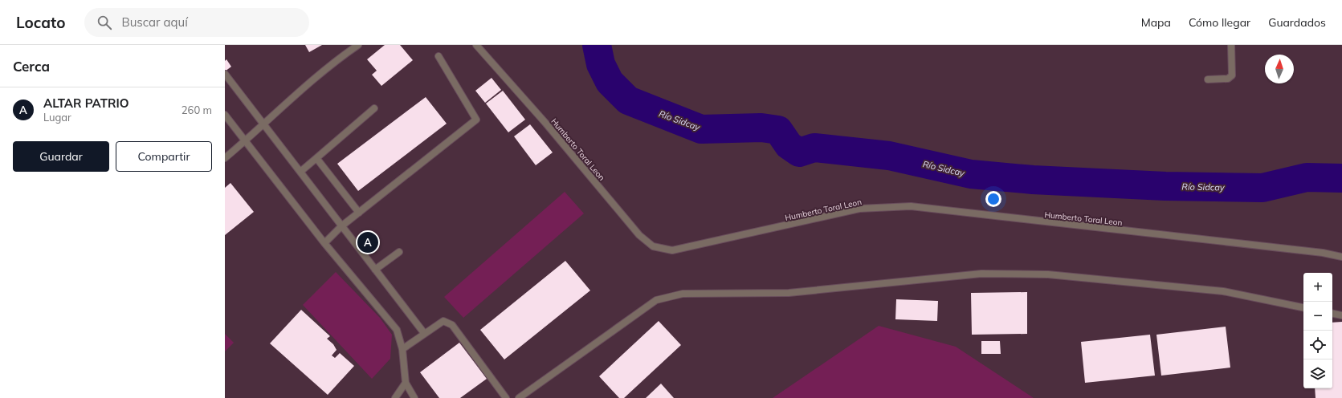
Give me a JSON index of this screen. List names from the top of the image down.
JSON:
{
  "streets": {
    "street": ["Humberto Toral Leon"]
  },
  "water": ["Río Sidcay"],
  "north": "top",
  "page": {
    "header": "Locato",
    "search": "Buscar aquí",
    "nav": ["Mapa", "Cómo llegar", "Guardados"],
    "heading": "Cerca",
    "list": [
      {
        "mark": "A",
        "name": "ALTAR PATRIO",
        "note": "Lugar",
        "value": "260 m"
      }
    ],
    "buttons": ["Guardar", "Compartir"],
    "pins": "A",
    "map_buttons": ["+", "−"]
  }
}
